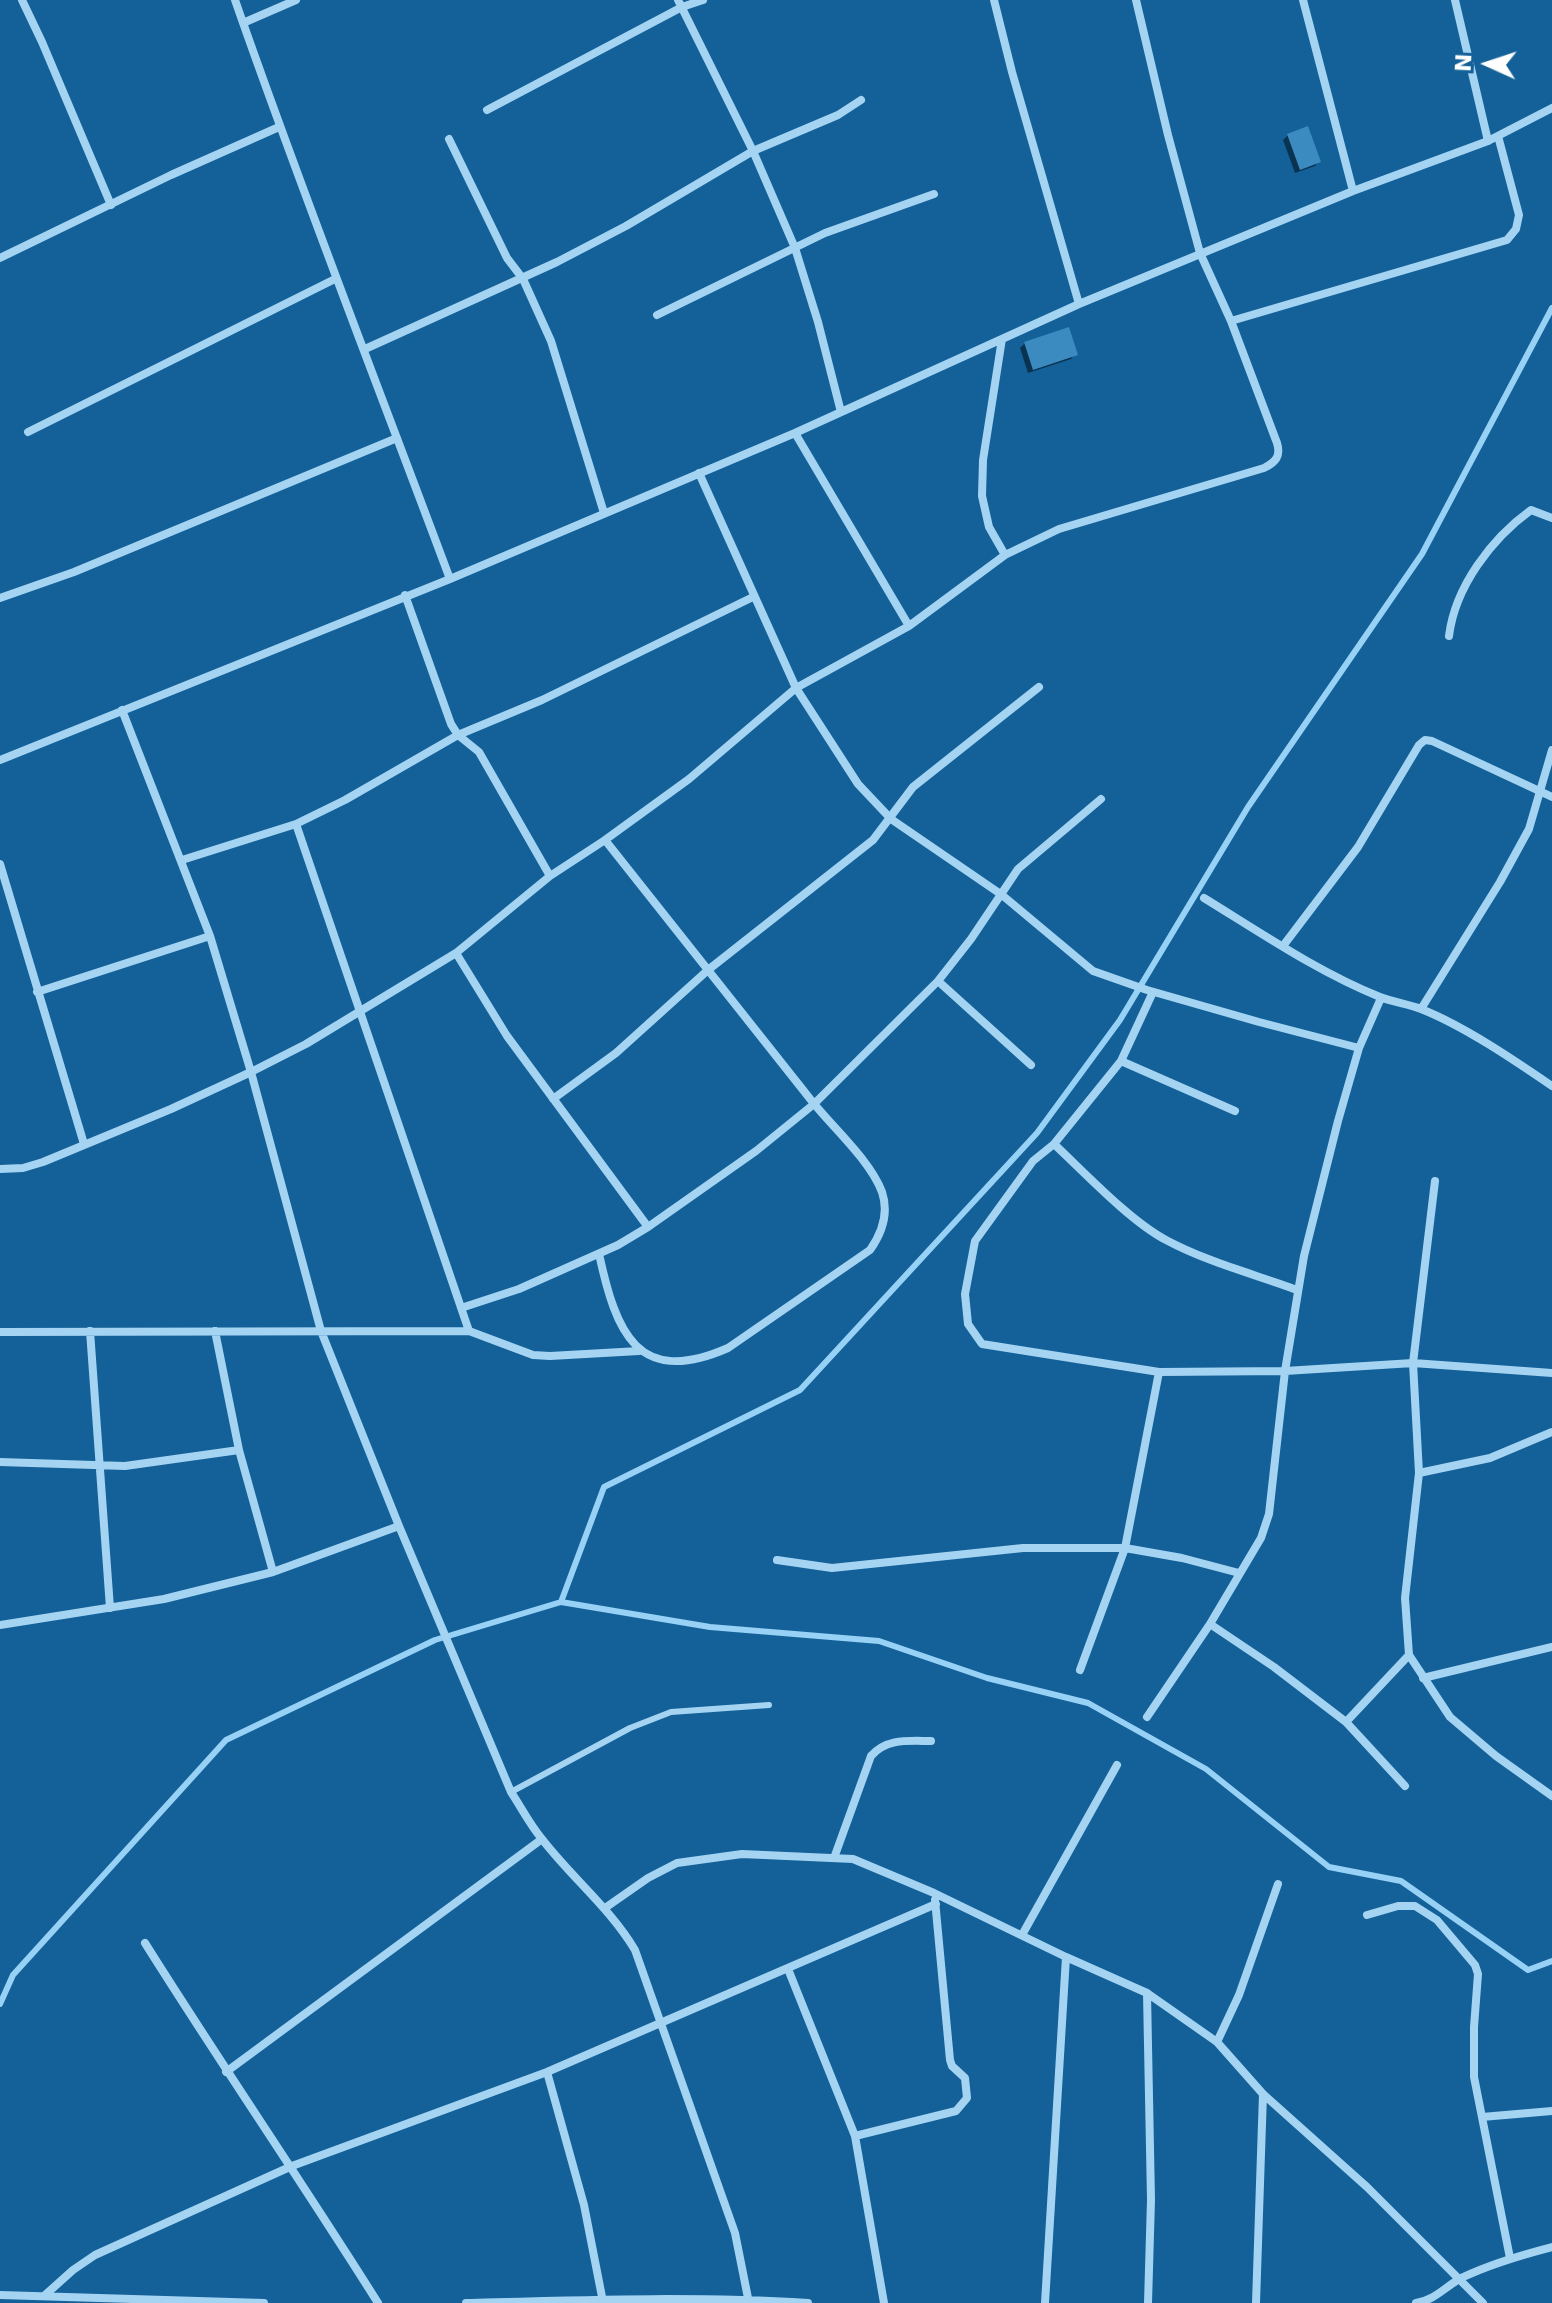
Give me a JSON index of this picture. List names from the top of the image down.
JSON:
{
  "north": "left"
}
